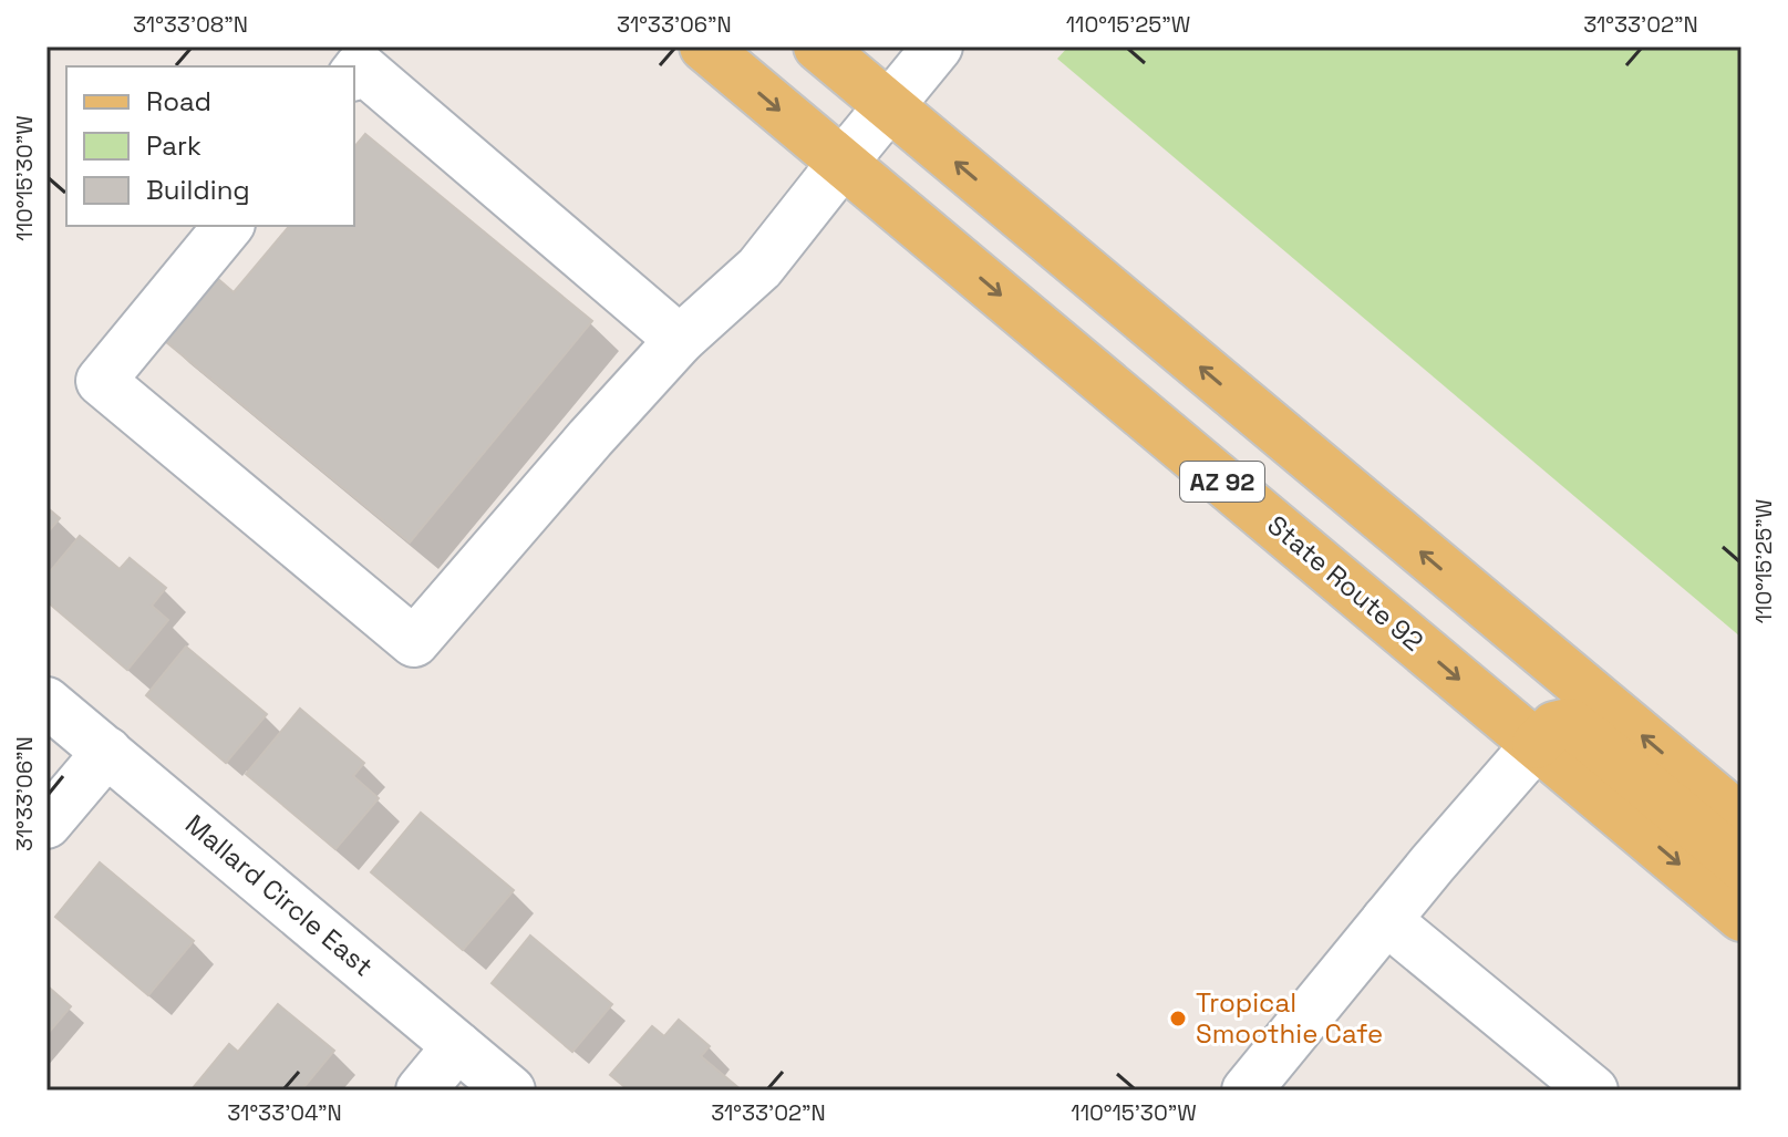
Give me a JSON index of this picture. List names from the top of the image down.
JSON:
{
  "streets": {
    "main road": ["AZ 92", "State Route 92"],
    "street": ["Mallard Circle East"]
  },
  "places": ["Tropical Smoothie Cafe"],
  "legend": ["Road", "Park", "Building"],
  "coordinates": [
    "31°33'08\"N",
    "31°33'06\"N",
    "110°15'25\"W",
    "31°33'02\"N",
    "110°15'30\"W",
    "31°33'04\"N"
  ]
}
